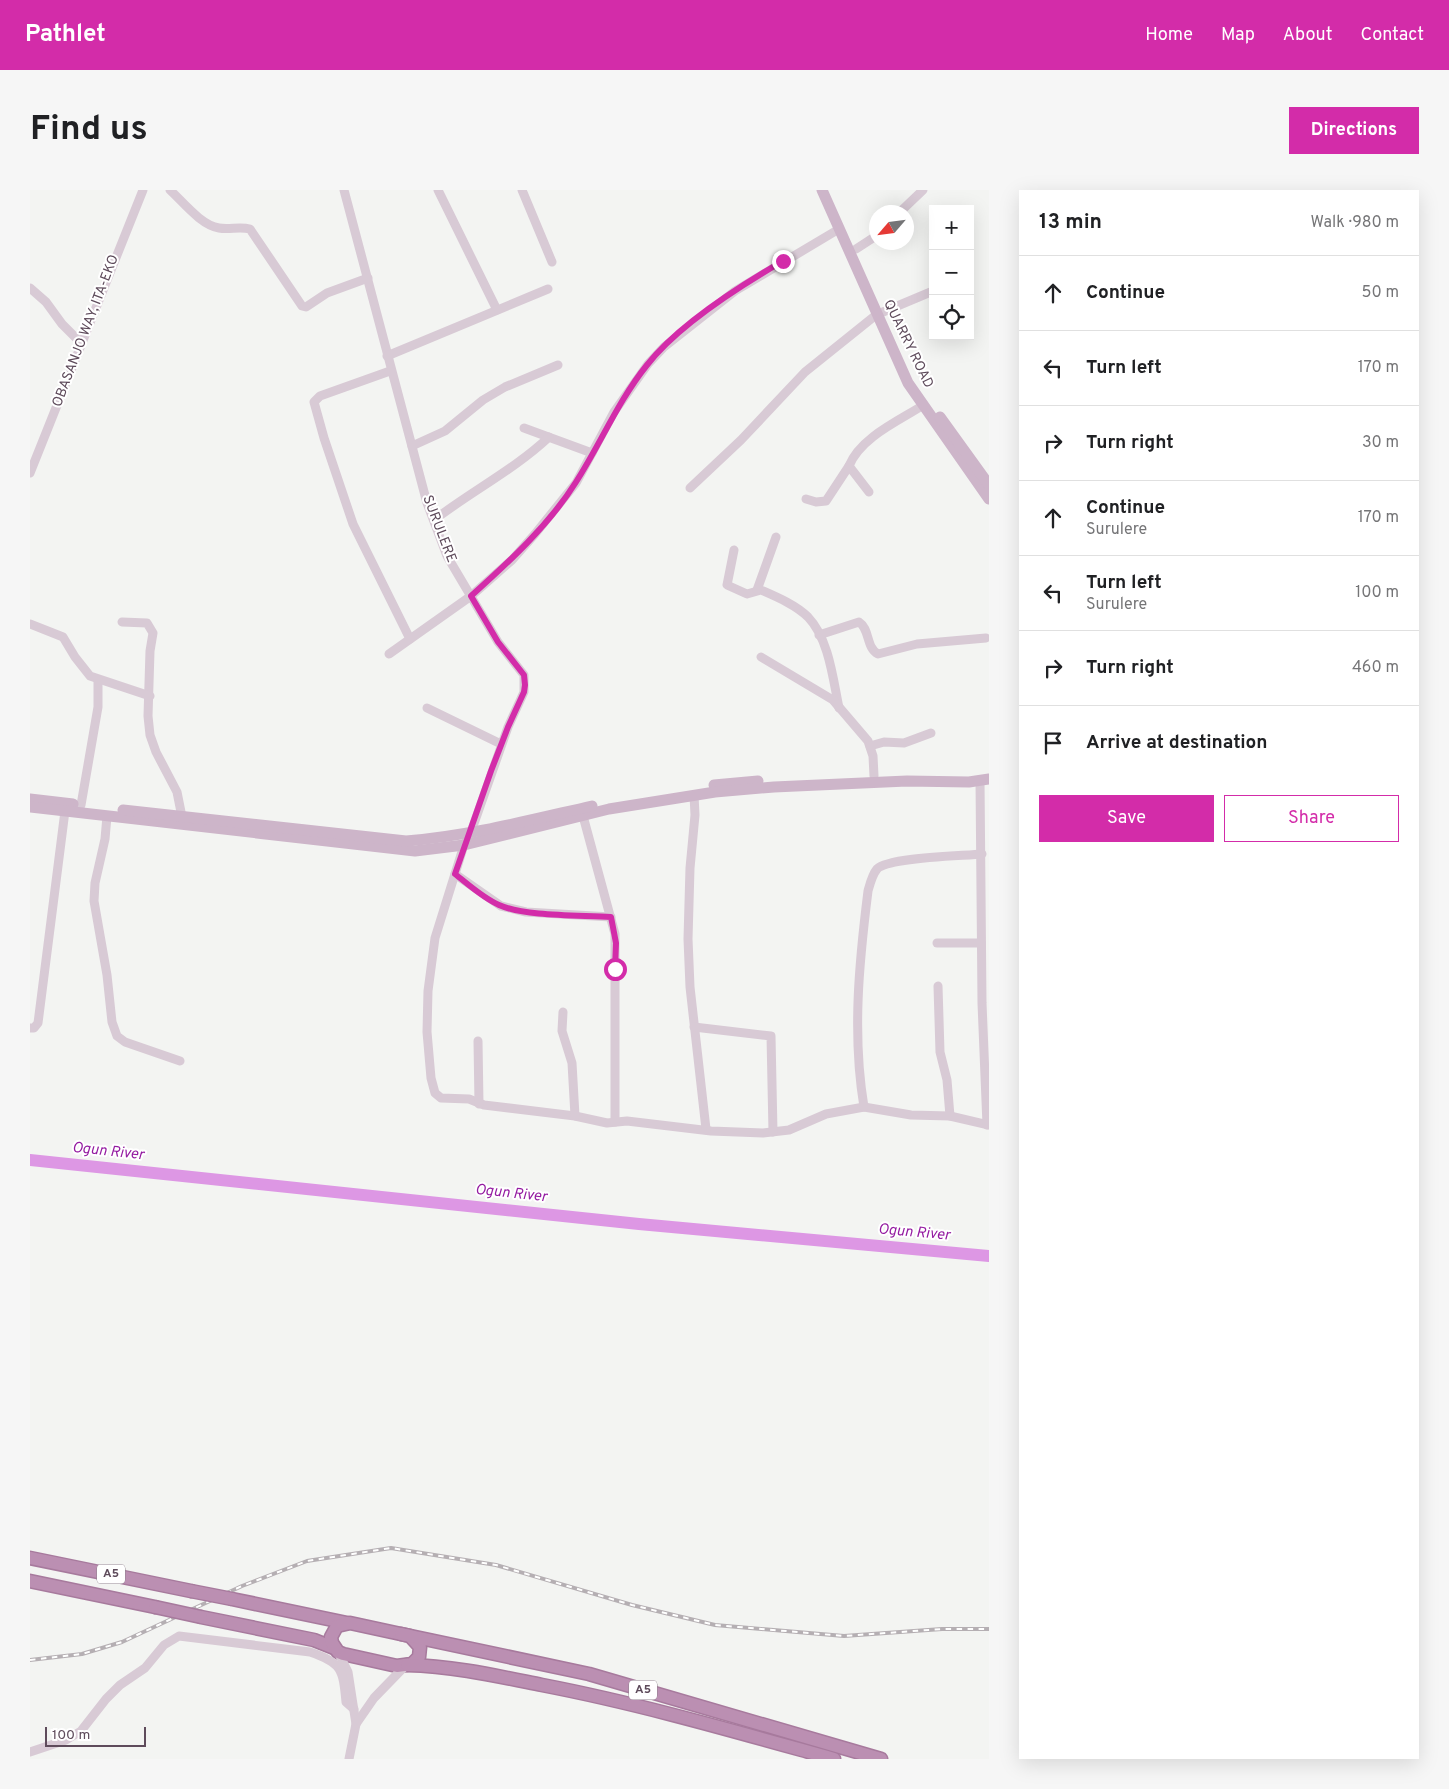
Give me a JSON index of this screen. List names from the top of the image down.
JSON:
{
  "streets": {
    "highway": ["A5"],
    "main road": ["QUARRY ROAD"],
    "street": ["OBASANJO WAY, ITA-EKO", "SURULERE"]
  },
  "water": ["Ogun River"],
  "scale_bar": "100 m",
  "north": "bottom left",
  "page": {
    "header": "Pathlet",
    "nav": [
      "Home",
      "Map",
      "About",
      "Contact"
    ],
    "buttons": [
      "Directions",
      ["Save", "Share"]
    ],
    "title": "Find us",
    "heading": ["13 min", "Walk · 980 m"],
    "map_buttons": ["+", "−"],
    "list": [
      ["Continue", "50 m"],
      ["Turn left", "170 m"],
      ["Turn right", "30 m"],
      ["Continue", "Surulere", "170 m"],
      ["Turn left", "Surulere", "100 m"],
      ["Turn right", "460 m"],
      "Arrive at destination"
    ],
    "scale": "100 m"
  }
}
